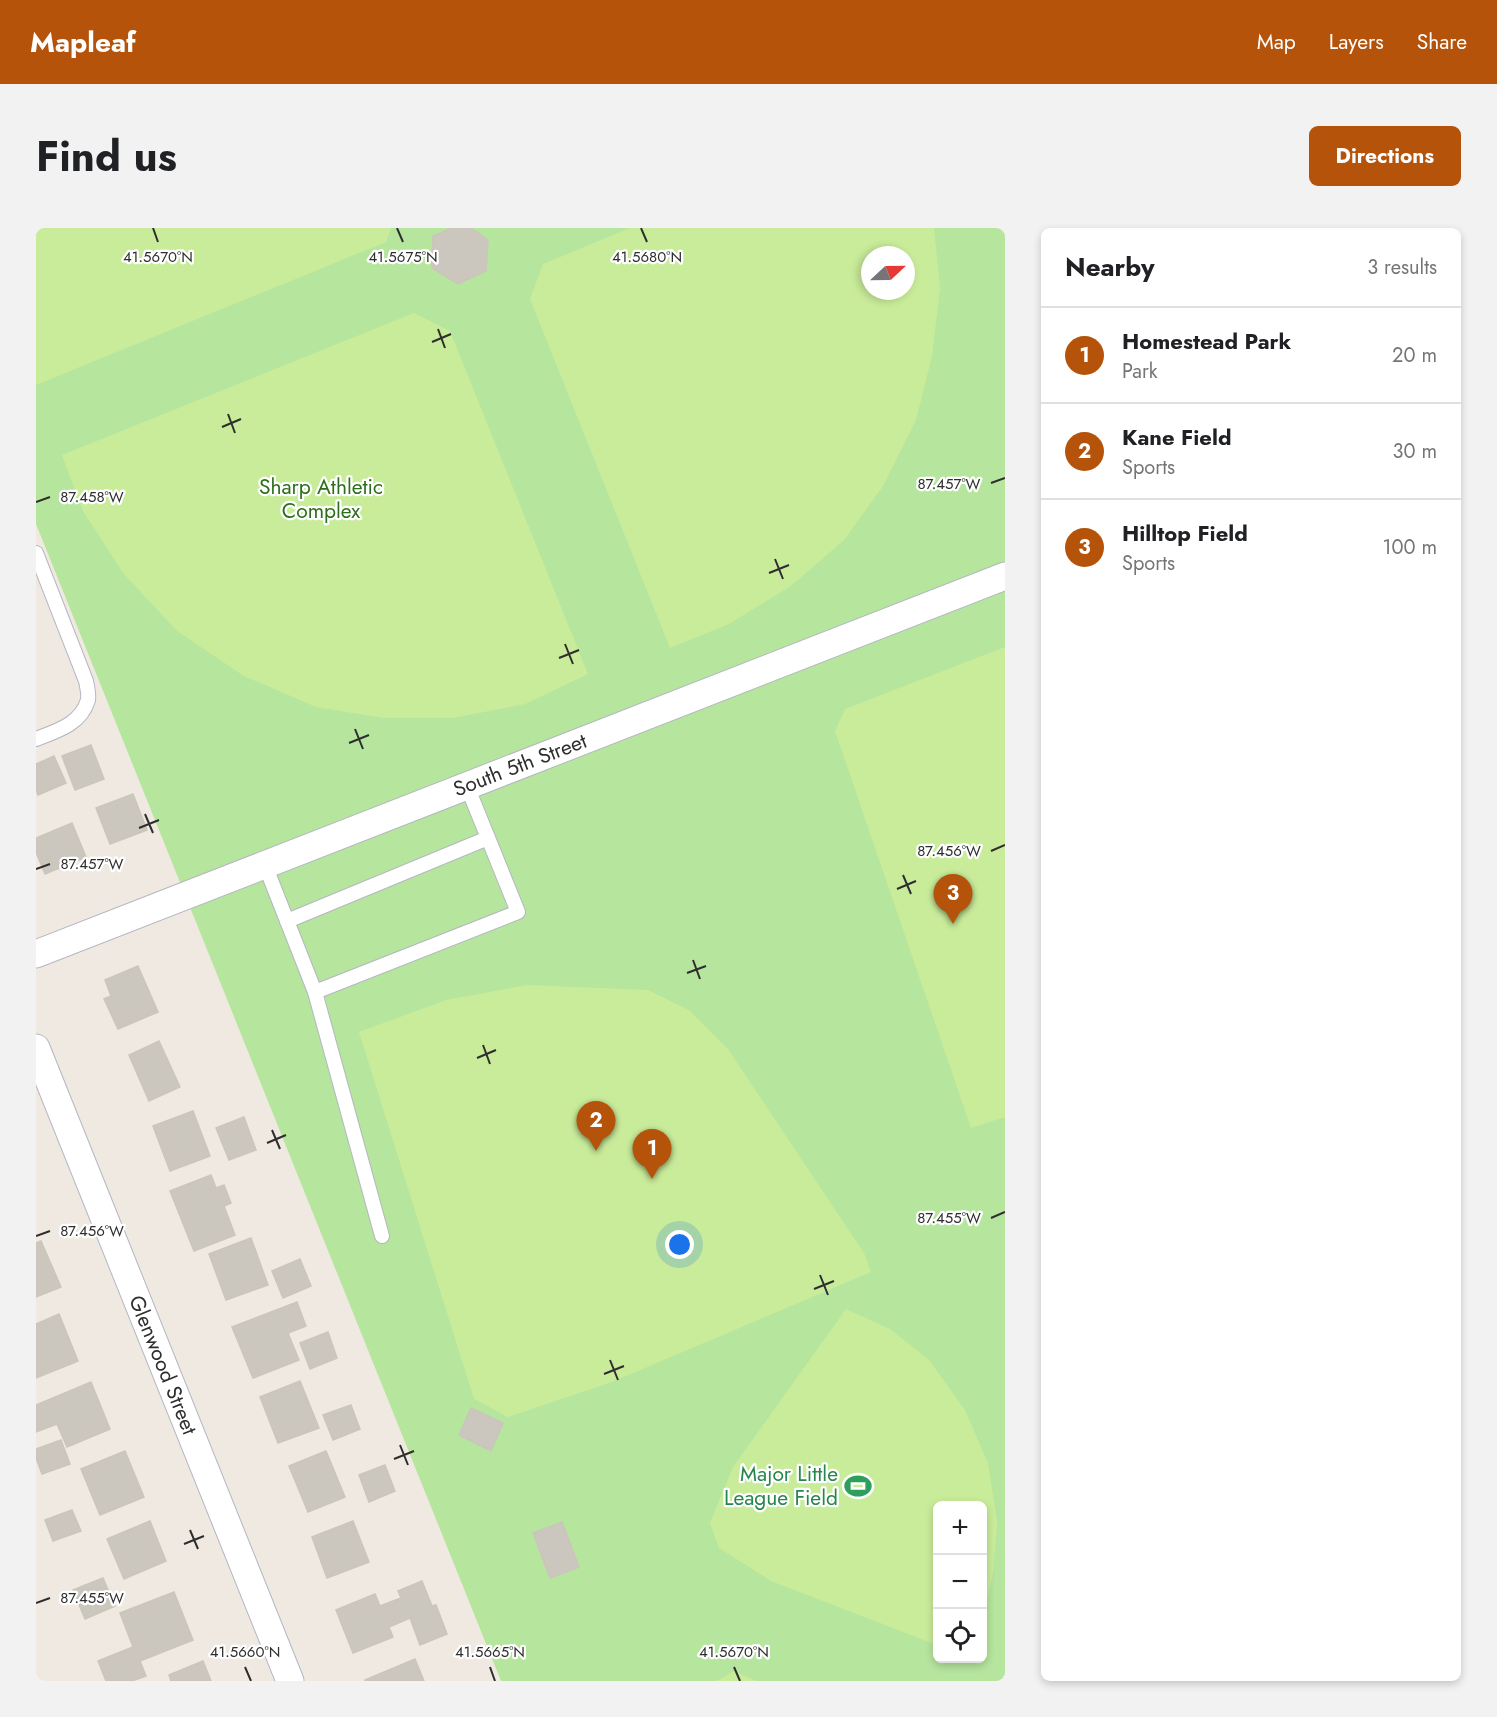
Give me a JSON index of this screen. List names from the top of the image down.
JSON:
{
  "streets": {
    "street": ["South 5th Street", "Glenwood Street"]
  },
  "parks": ["Sharp Athletic Complex"],
  "places": {
    "sports": ["Major Little League Field"]
  },
  "north": "right",
  "page": {
    "header": "Mapleaf",
    "nav": ["Map", "Layers", "Share"],
    "title": "Find us",
    "buttons": "Directions",
    "heading": ["Nearby", "3 results"],
    "list": [
      {
        "mark": "1",
        "name": "Homestead Park",
        "note": "Park",
        "value": "20 m"
      },
      {
        "mark": "2",
        "name": "Kane Field",
        "note": "Sports",
        "value": "30 m"
      },
      {
        "mark": "3",
        "name": "Hilltop Field",
        "note": "Sports",
        "value": "100 m"
      }
    ],
    "pins": ["3", "2", "1"],
    "map_buttons": ["+", "−"]
  },
  "coordinates": [
    "41.5680°N",
    "41.5670°N",
    "41.5675°N",
    "87.457°W",
    "87.458°W",
    "87.456°W",
    "87.455°W",
    "41.5660°N",
    "41.5665°N"
  ]
}
